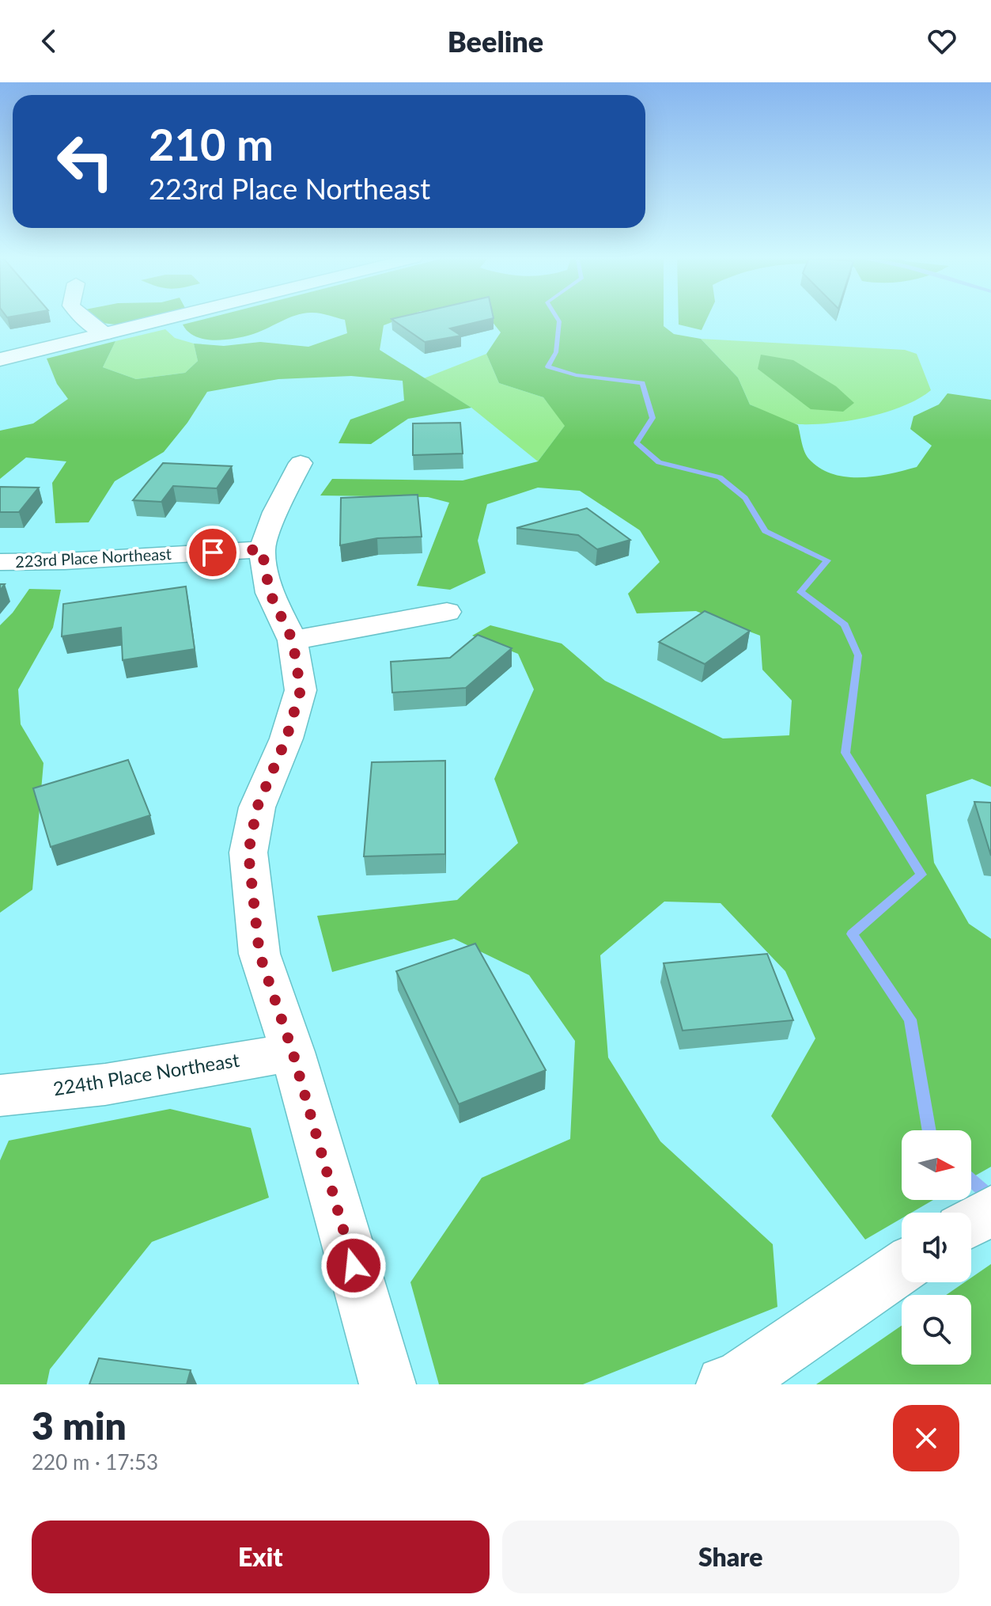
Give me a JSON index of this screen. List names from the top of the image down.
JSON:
{
  "streets": {
    "street": ["223rd Place Northeast", "224th Place Northeast"]
  },
  "north": "right",
  "page": {
    "header": "Beeline",
    "turn": ["210 m", "223rd Place Northeast"],
    "heading": ["3 min", "220 m · 17:53"],
    "buttons": ["Exit", "Share"]
  }
}
